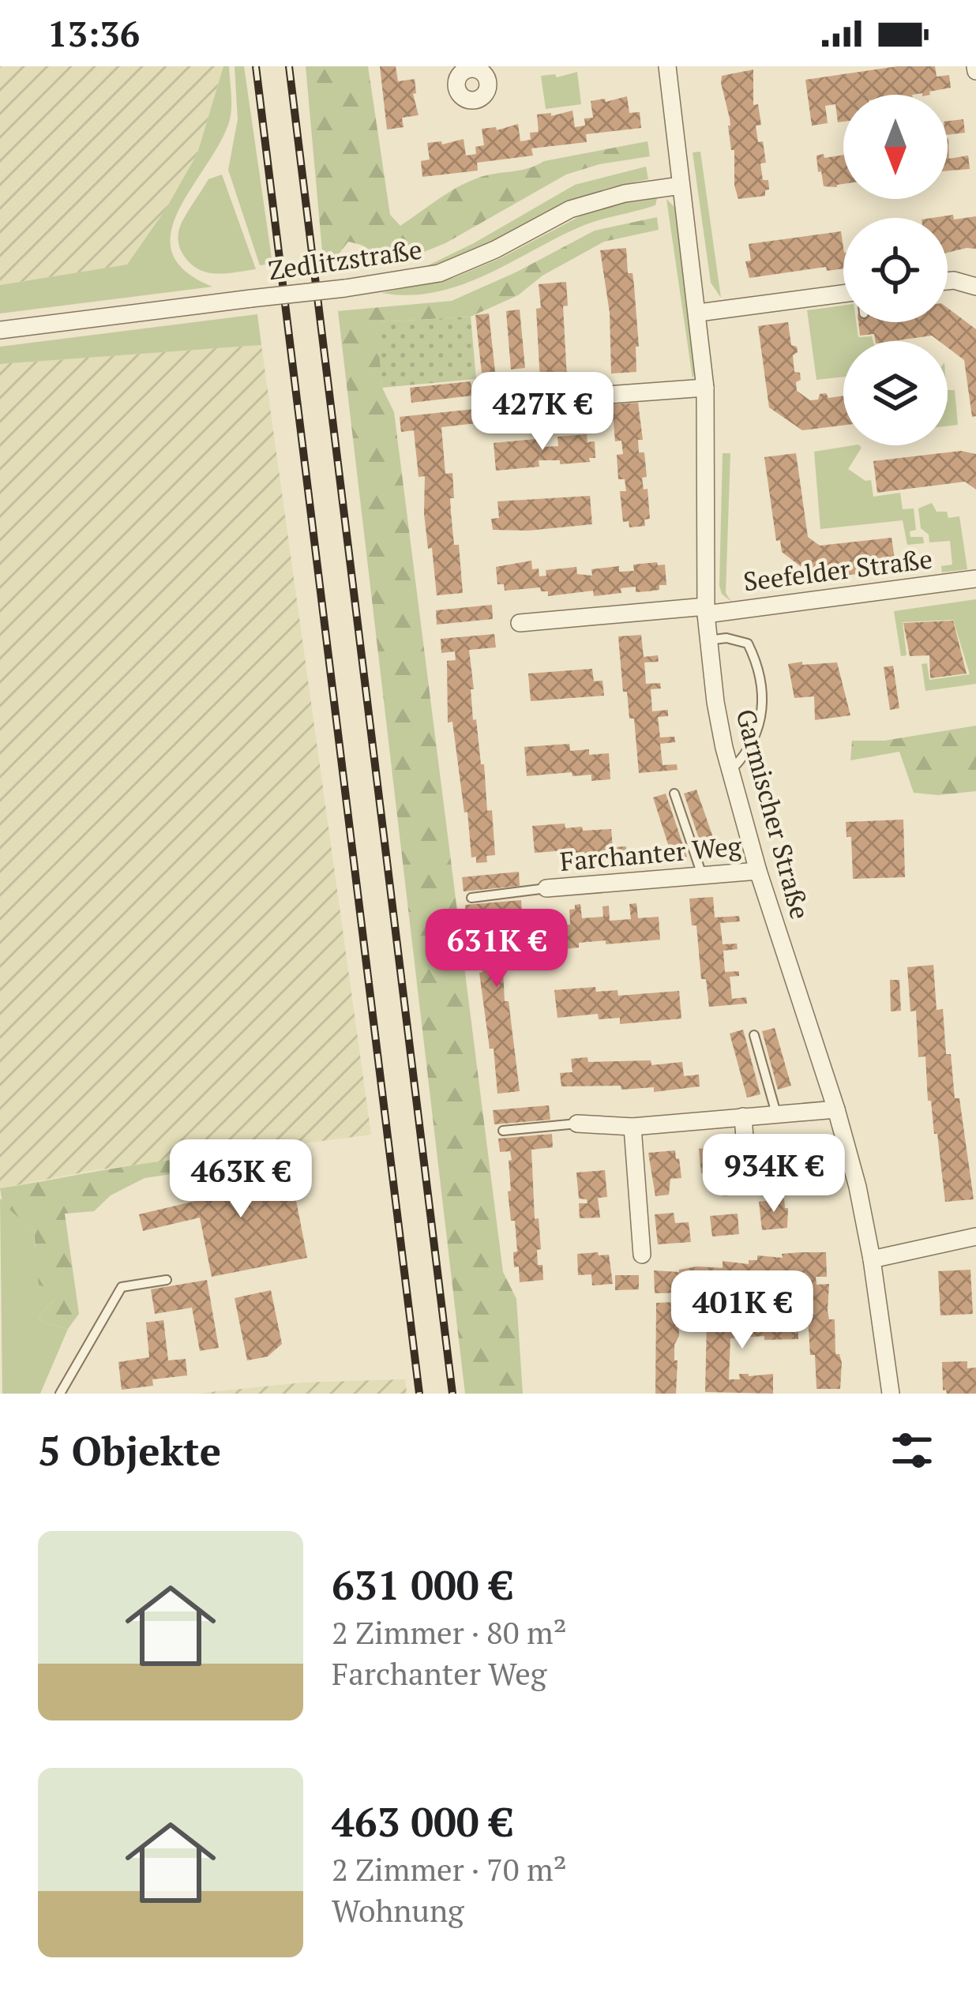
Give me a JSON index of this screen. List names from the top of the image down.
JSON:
{
  "streets": {
    "street": [
      "Zedlitzstraße",
      "Seefelder Straße",
      "Garmischer Straße",
      "Farchanter Weg"
    ]
  },
  "crossings": [
    ["Zedlitzstraße", "Garmischer Straße"],
    ["Seefelder Straße", "Garmischer Straße"],
    ["Garmischer Straße", "Farchanter Weg"]
  ],
  "north": "bottom",
  "page": {
    "status": "13:36",
    "price": [
      "427K €",
      "631K €",
      "934K €",
      "463K €",
      "401K €"
    ],
    "heading": "5 Objekte",
    "list": [
      {
        "name": "631 000 €",
        "note": "2 Zimmer · 80 m² · Farchanter Weg"
      },
      {
        "name": "463 000 €",
        "note": "2 Zimmer · 70 m² · Wohnung"
      }
    ]
  }
}
